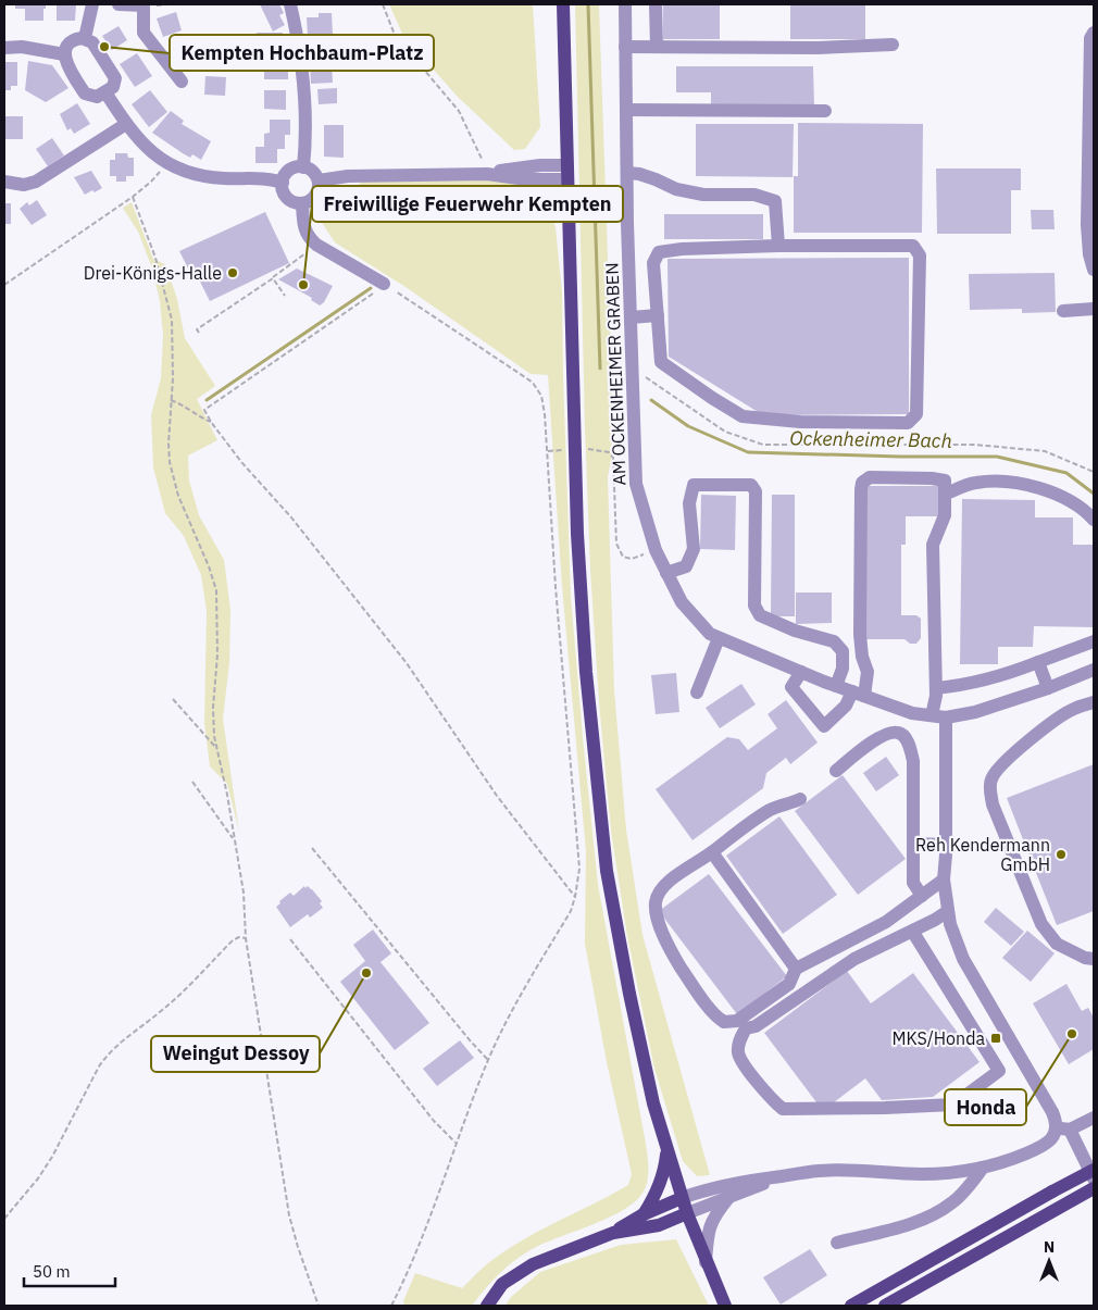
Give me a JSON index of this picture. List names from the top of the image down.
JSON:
{
  "streets": {
    "street": ["AM OCKENHEIMER GRABEN"]
  },
  "water": ["Ockenheimer Bach"],
  "places": {
    "other": [
      "Kempten Hochbaum-Platz",
      "Drei-Königs-Halle",
      "Freiwillige Feuerwehr Kempten",
      "Reh Kendermann GmbH",
      "Weingut Dessoy",
      "Honda"
    ],
    "transit": ["MKS/Honda"]
  },
  "scale_bar": "50 m",
  "north": "top"
}
